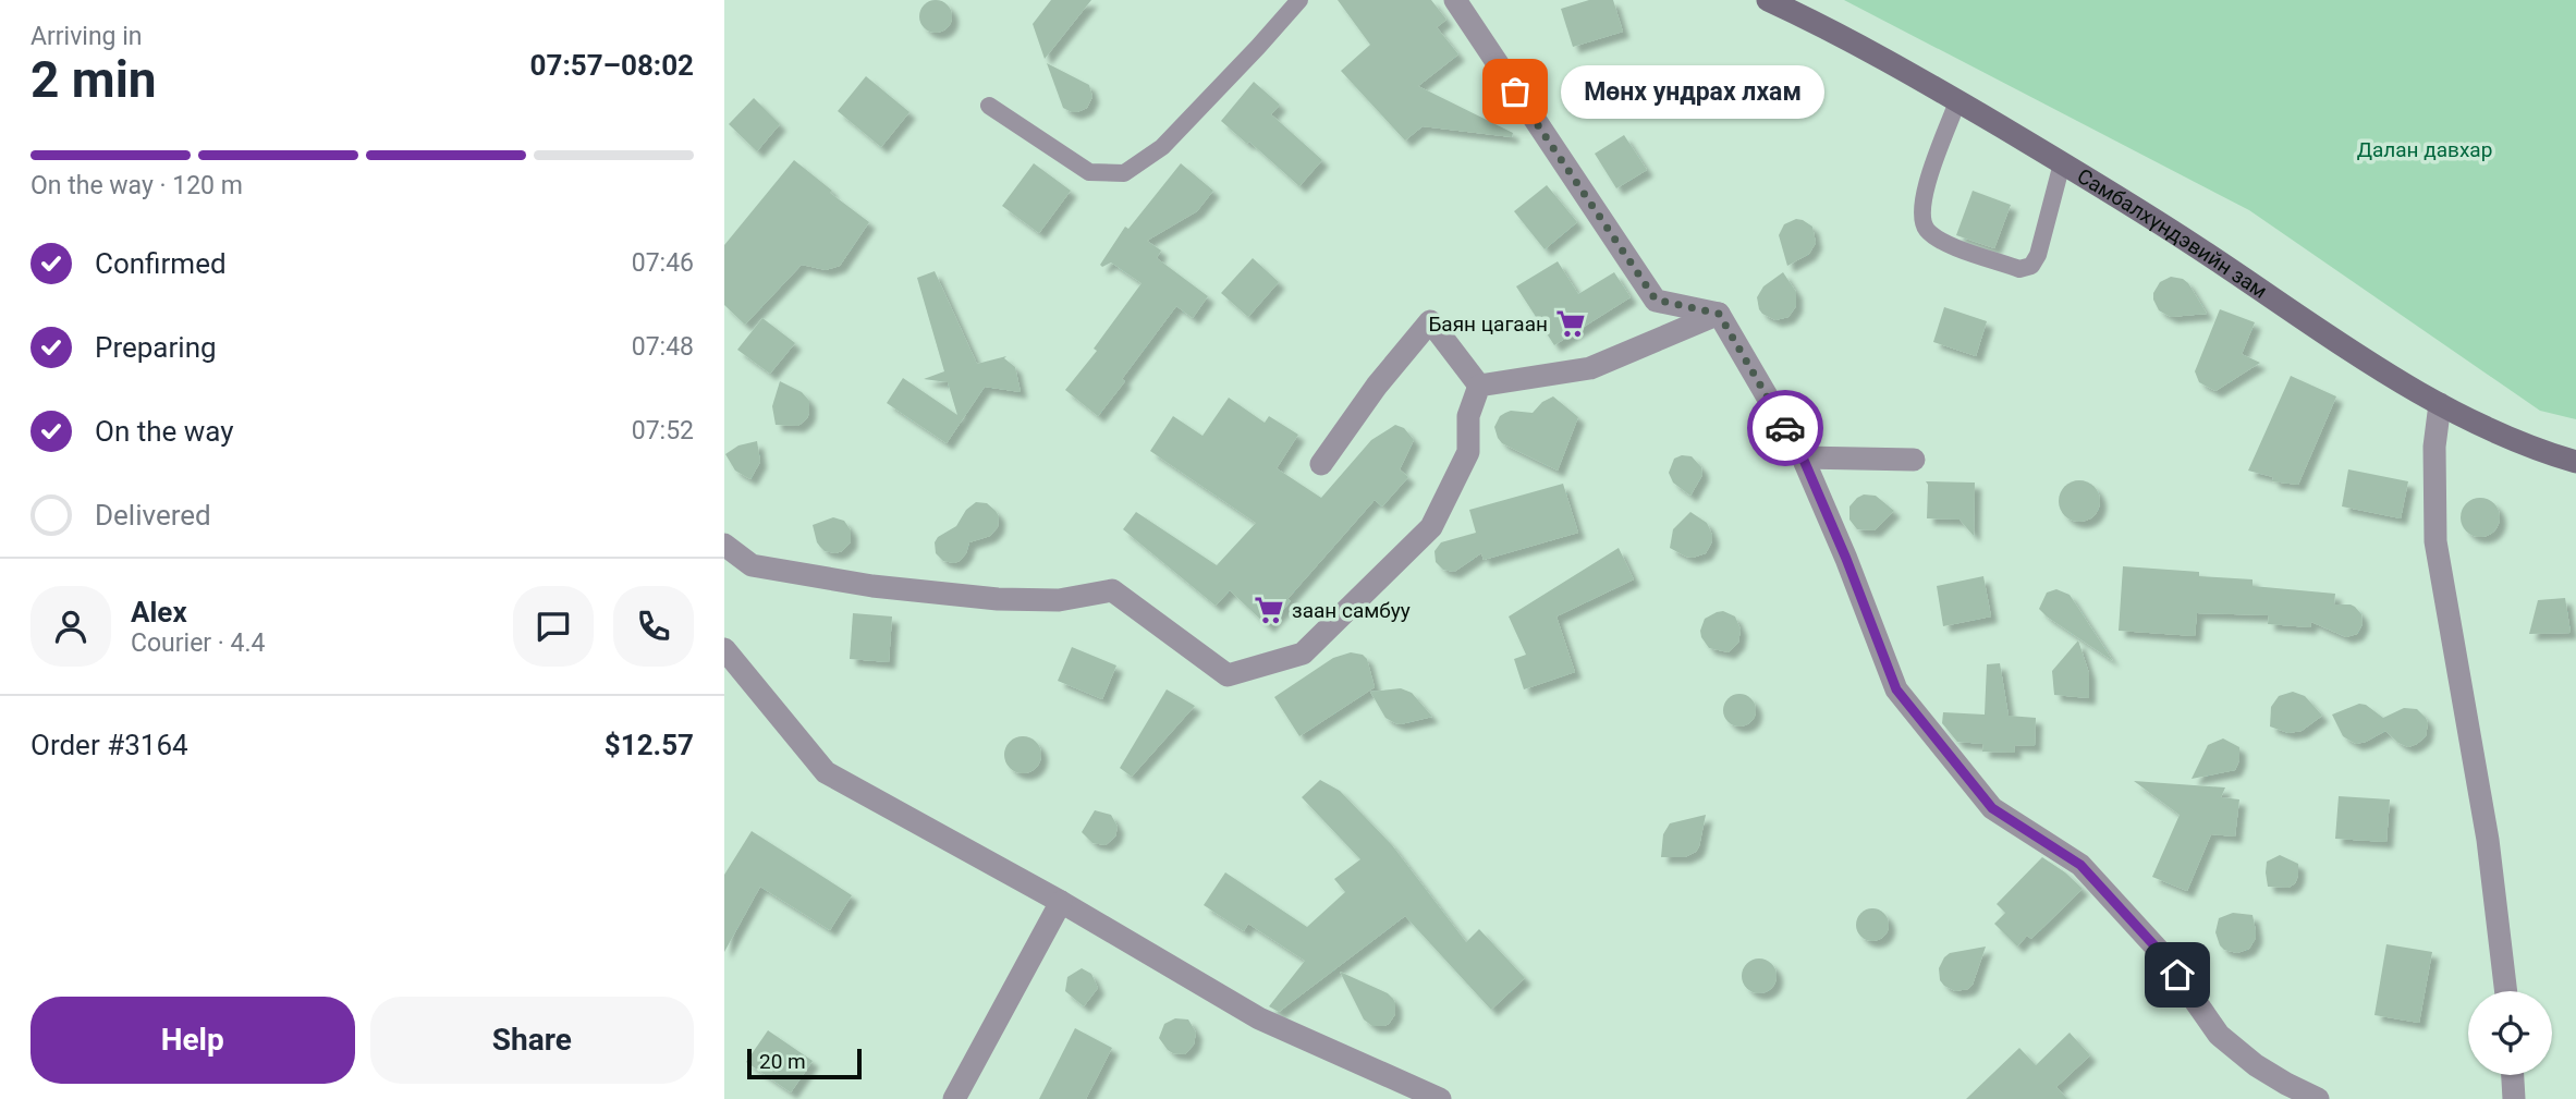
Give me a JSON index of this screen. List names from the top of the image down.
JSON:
{
  "streets": {
    "street": ["Самбалхүндэвийн зам"]
  },
  "parks": ["Далан давхар"],
  "places": {
    "other": ["Мөнх ундрах лхам"],
    "supermarket": ["Баян цагаан", "заан самбуу"]
  },
  "scale_bar": "20 m",
  "page": {
    "heading": ["2 min", "Arriving in", "07:57–08:02"],
    "panel": [
      "Alex",
      "Courier · 4.4",
      "Order #3164",
      "$12.57"
    ],
    "bubble": "Мөнх ундрах лхам",
    "bar": "On the way · 120 m",
    "list": [
      ["Confirmed", "07:46"],
      ["Preparing", "07:48"],
      ["On the way", "07:52"],
      "Delivered"
    ],
    "buttons": ["Help", "Share"],
    "scale": "20 m"
  }
}
